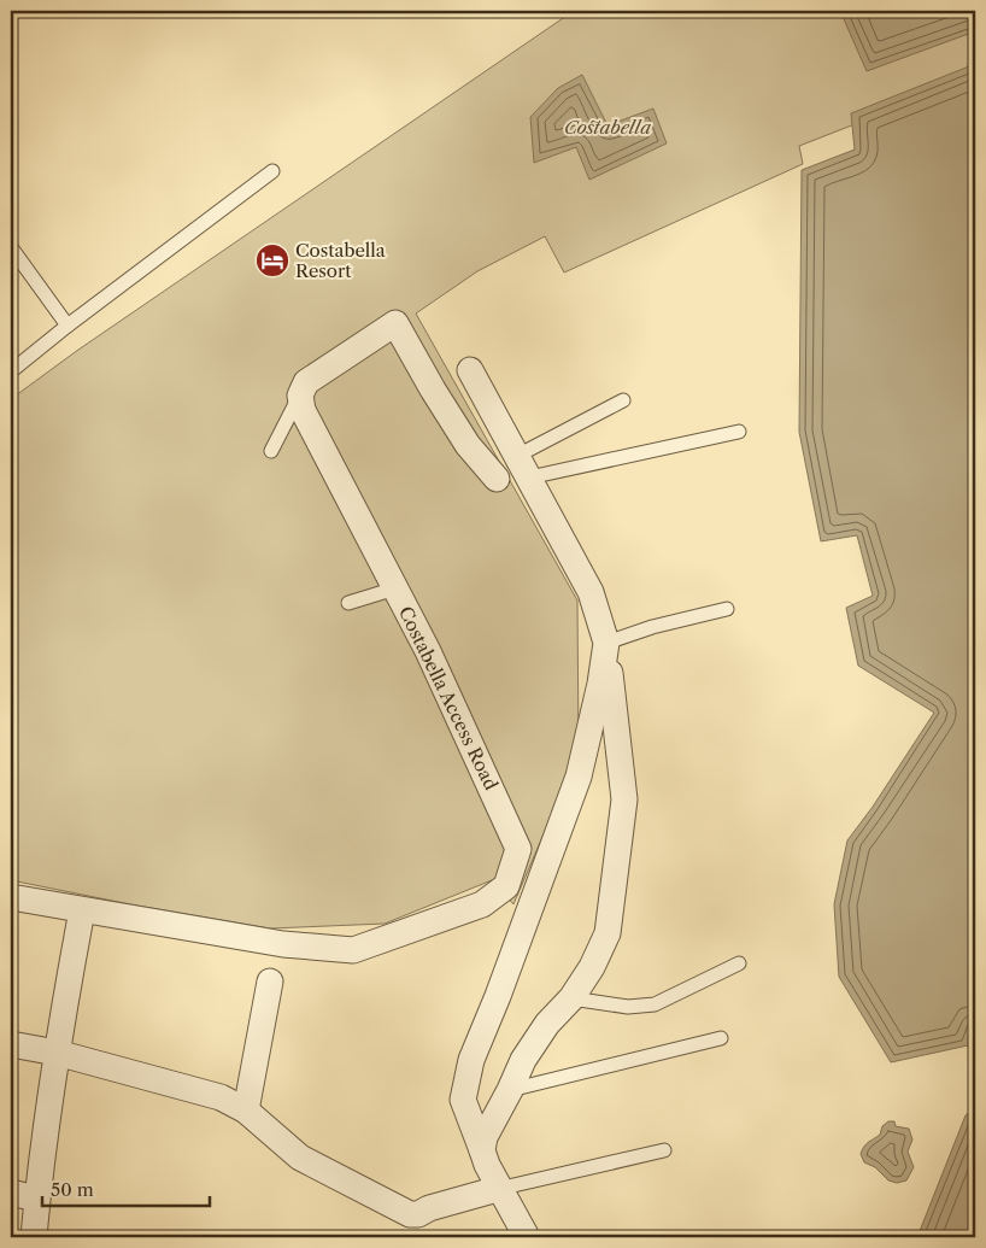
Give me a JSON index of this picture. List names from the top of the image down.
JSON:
{
  "streets": {
    "street": ["Costabella Access Road"]
  },
  "parks": ["Costabella"],
  "places": {
    "hotel": ["Costabella Resort"]
  },
  "scale_bar": "50 m"
}
